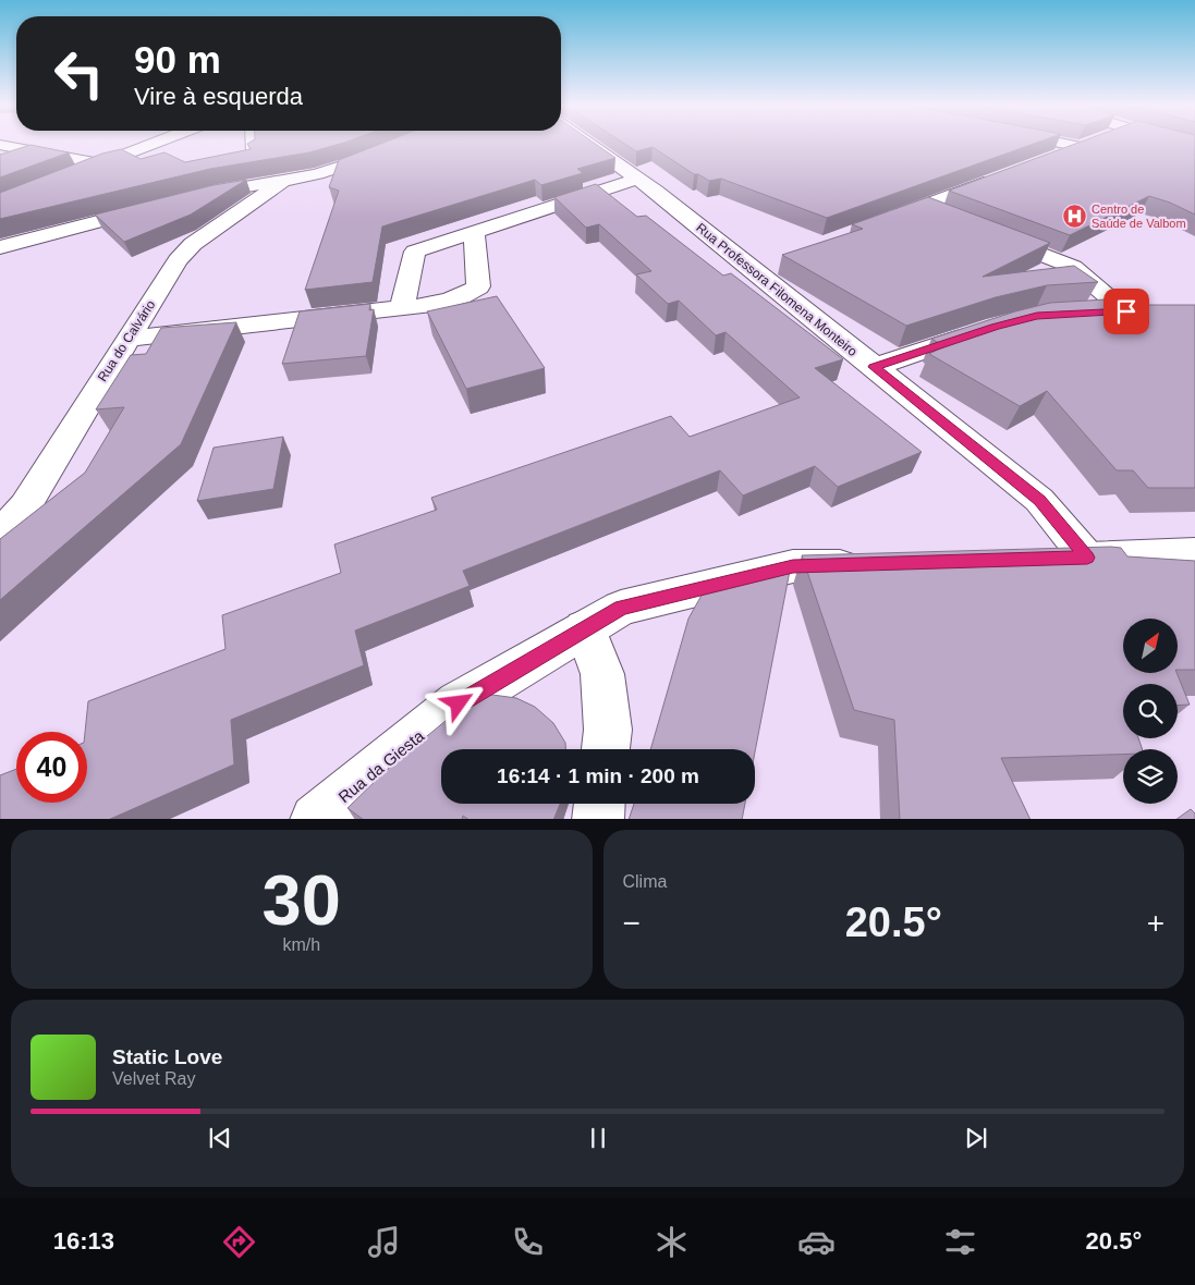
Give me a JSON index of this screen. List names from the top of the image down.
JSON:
{
  "streets": {
    "street": ["Rua Professora Filomena Monteiro", "Rua do Calvário", "Rua da Giesta"]
  },
  "places": {
    "hospital": ["Centro de Saúde de Valbom"]
  },
  "north": "top right",
  "page": {
    "turn": ["90 m", "Vire à esquerda"],
    "limit": "40",
    "trip": "16:14 · 1 min · 200 m",
    "tile": [
      ["30", "km/h"],
      "Clima"
    ],
    "heat": ["−", "20.5°", "+"],
    "song": ["Static Love", "Velvet Ray"],
    "tabs": ["16:13", "20.5°"]
  }
}
